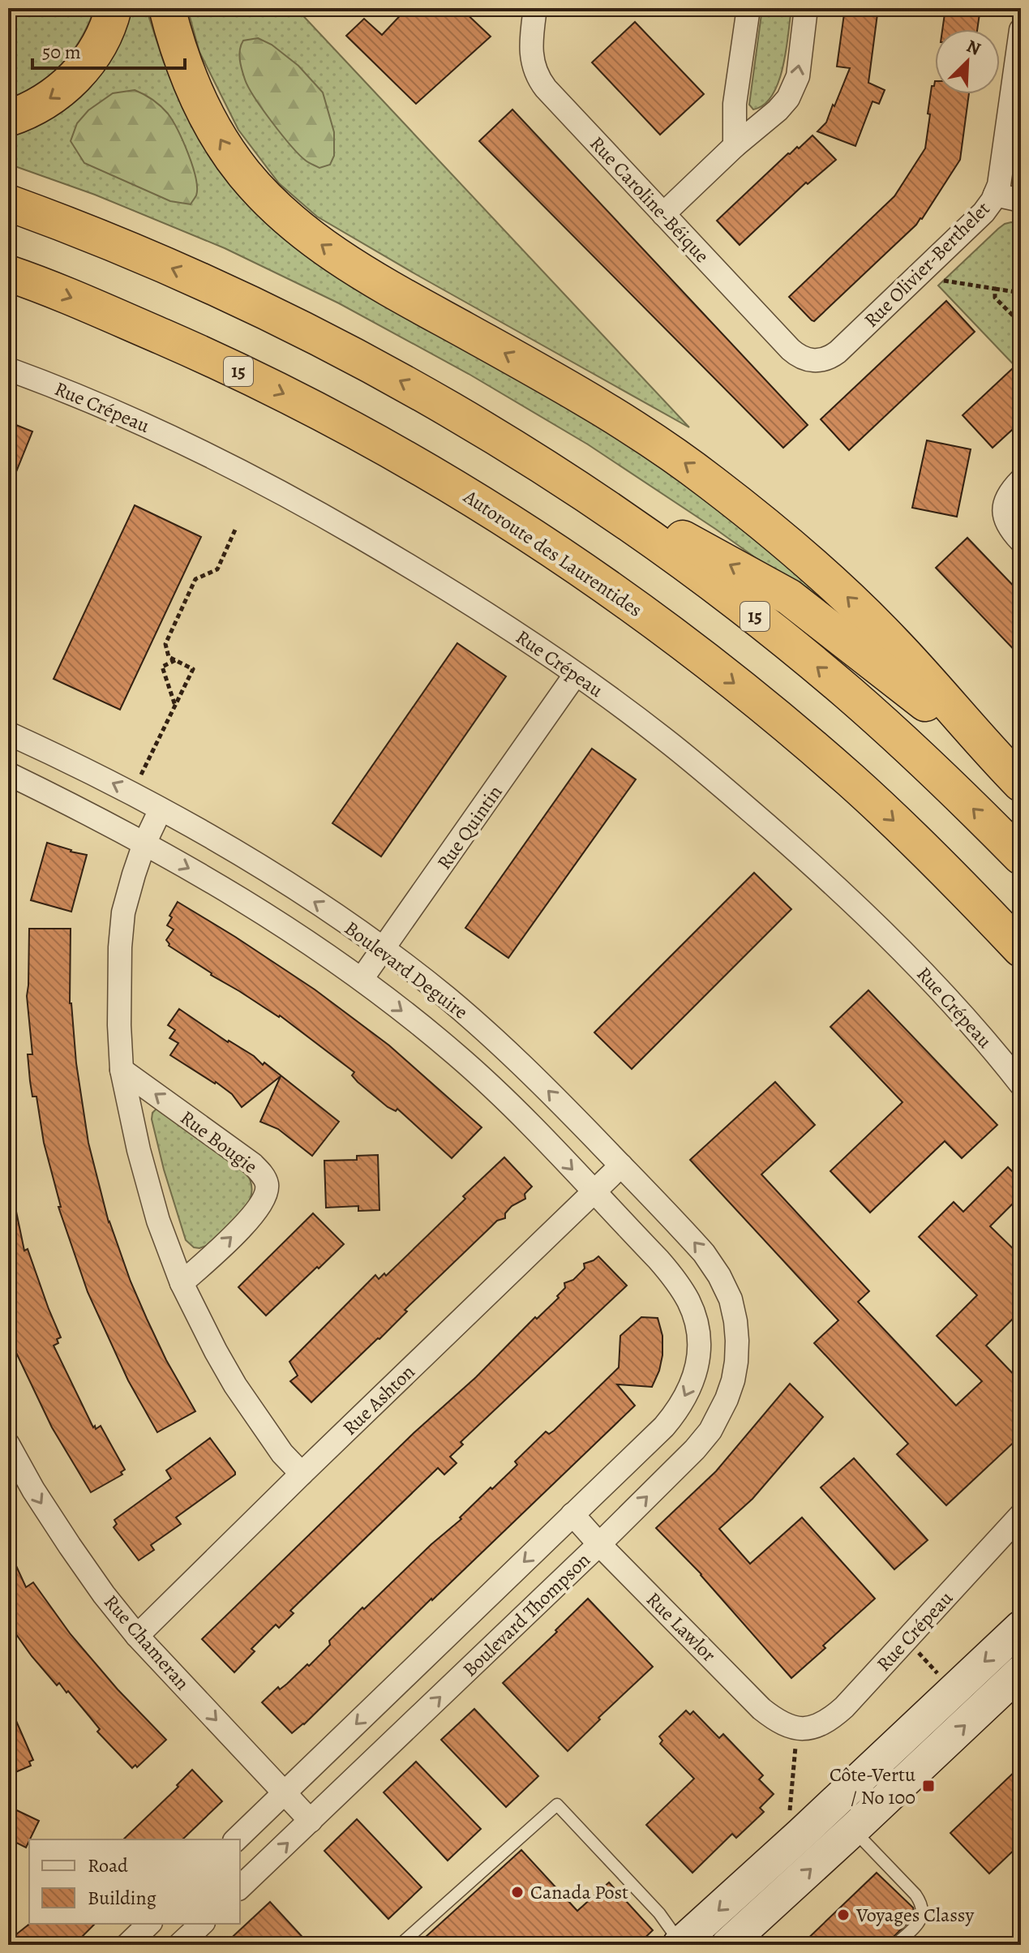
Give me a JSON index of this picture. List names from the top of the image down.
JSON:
{
  "streets": {
    "highway": ["15", "Autoroute des Laurentides"],
    "street": [
      "Rue Caroline-Béique",
      "Rue Olivier-Berthelet",
      "Rue Crépeau",
      "Rue Quintin",
      "Boulevard Deguire",
      "Rue Bougie",
      "Rue Ashton",
      "Boulevard Thompson",
      "Rue Lawlor",
      "Rue Chameran"
    ]
  },
  "crossings": [
    ["Rue Caroline-Béique", "Rue Olivier-Berthelet"],
    ["Rue Crépeau", "Rue Quintin"],
    ["Rue Crépeau", "Rue Lawlor"],
    ["Rue Quintin", "Boulevard Deguire"],
    ["Boulevard Deguire", "Rue Ashton"],
    ["Boulevard Deguire", "Boulevard Thompson"],
    ["Rue Ashton", "Rue Chameran"],
    ["Boulevard Thompson", "Rue Lawlor"],
    ["Boulevard Thompson", "Rue Chameran"]
  ],
  "one_way": ["Rue Chameran"],
  "places": {
    "transit": ["Côte-Vertu / No 100"],
    "other": ["Canada Post", "Voyages Classy"]
  },
  "legend": ["Road", "Building"],
  "scale_bar": "50 m",
  "north": "top right"
}
